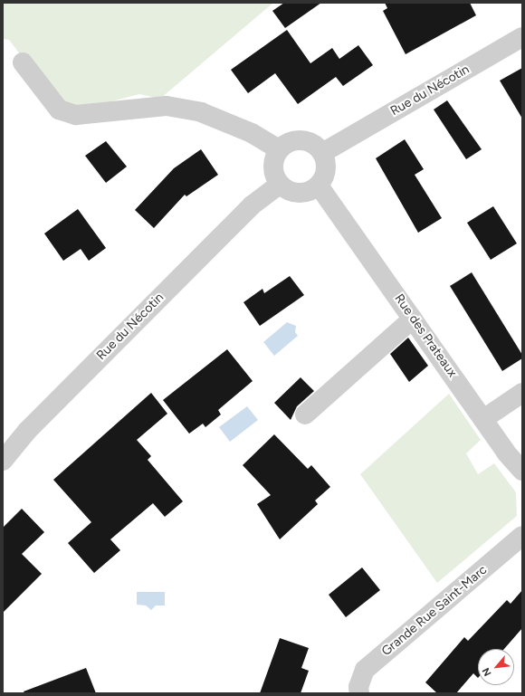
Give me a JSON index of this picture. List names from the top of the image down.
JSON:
{
  "streets": {
    "street": ["Rue du Nécotin", "Rue des Prateaux", "Grande Rue Saint-Marc"]
  },
  "north": "bottom left"
}
